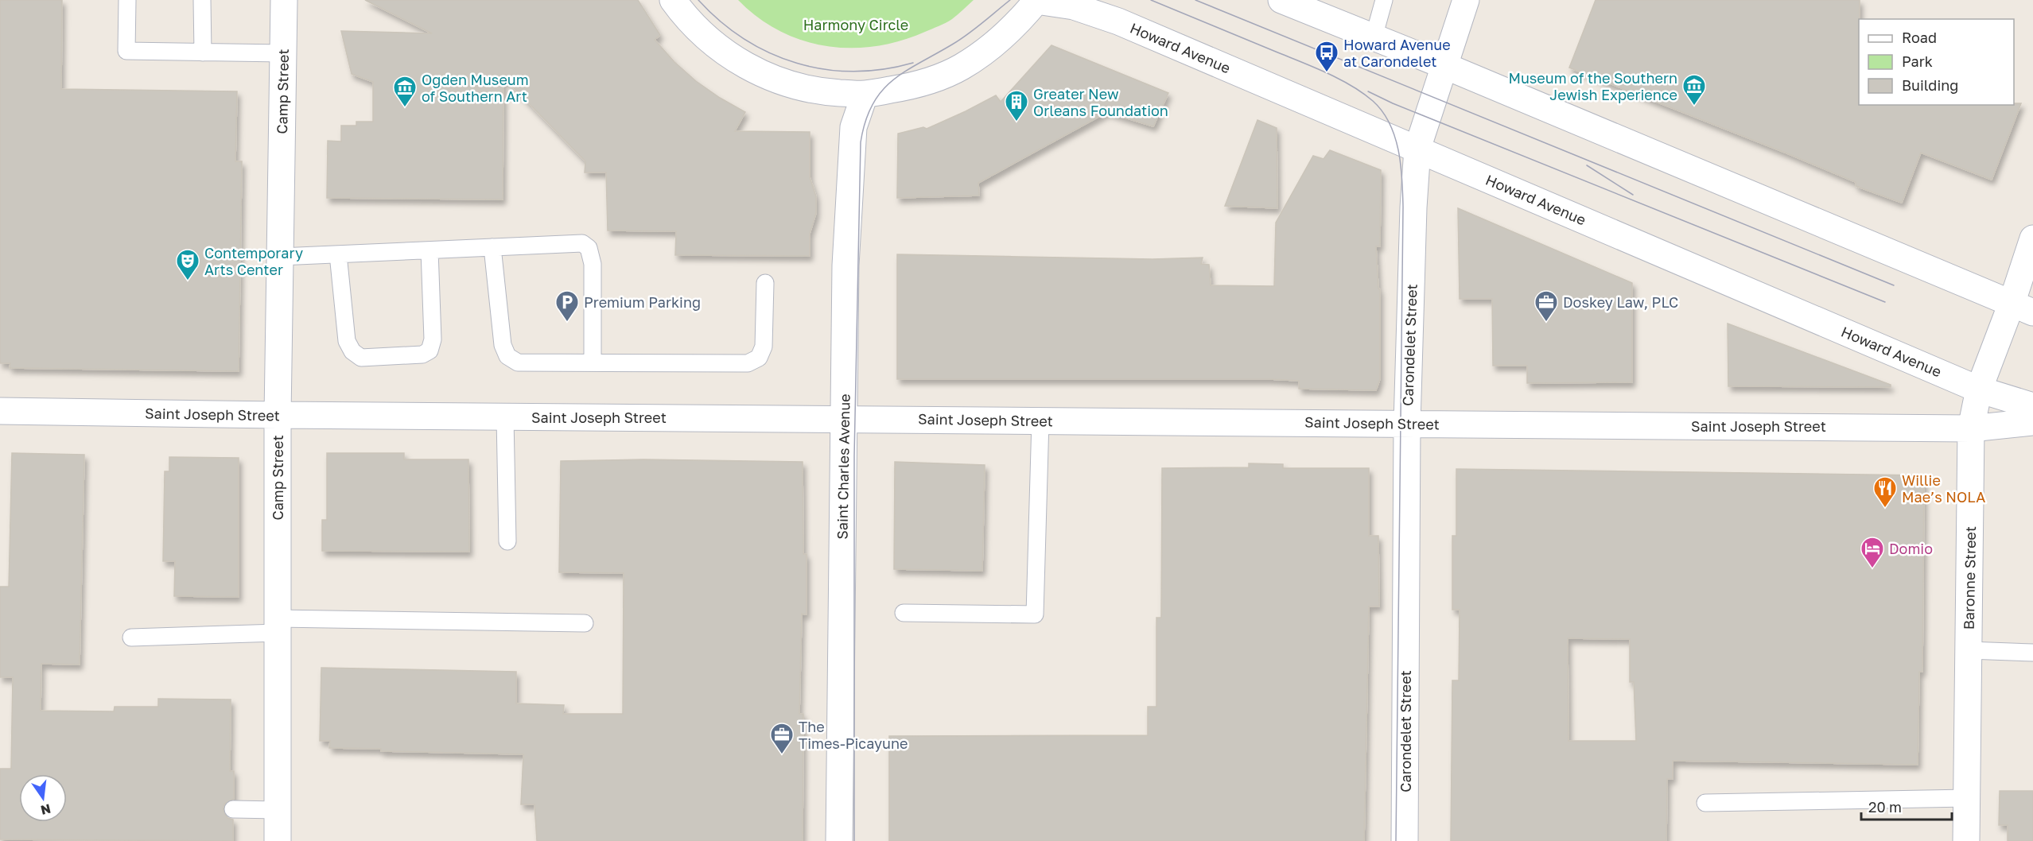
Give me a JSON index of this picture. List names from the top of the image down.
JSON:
{
  "streets": {
    "street": [
      "Howard Avenue",
      "Camp Street",
      "Carondelet Street",
      "Saint Joseph Street",
      "Saint Charles Avenue",
      "Baronne Street"
    ]
  },
  "crossings": [
    ["Howard Avenue", "Carondelet Street"],
    ["Howard Avenue", "Baronne Street"],
    ["Camp Street", "Saint Joseph Street"],
    ["Carondelet Street", "Saint Joseph Street"],
    ["Saint Joseph Street", "Saint Charles Avenue"],
    ["Saint Joseph Street", "Baronne Street"]
  ],
  "parks": ["Harmony Circle"],
  "places": {
    "bus stop": ["Howard Avenue at Carondelet"],
    "museum": ["Museum of the Southern Jewish Experience", "Ogden Museum of Southern Art"],
    "building": ["Greater New Orleans Foundation"],
    "theatre": ["Contemporary Arts Center"],
    "parking": ["Premium Parking"],
    "office": ["Doskey Law, PLC", "The Times-Picayune"],
    "restaurant": ["Willie Mae’s NOLA"],
    "hotel": ["Domio"]
  },
  "legend": ["Road", "Park", "Building"],
  "scale_bar": "20 m",
  "north": "bottom"
}
